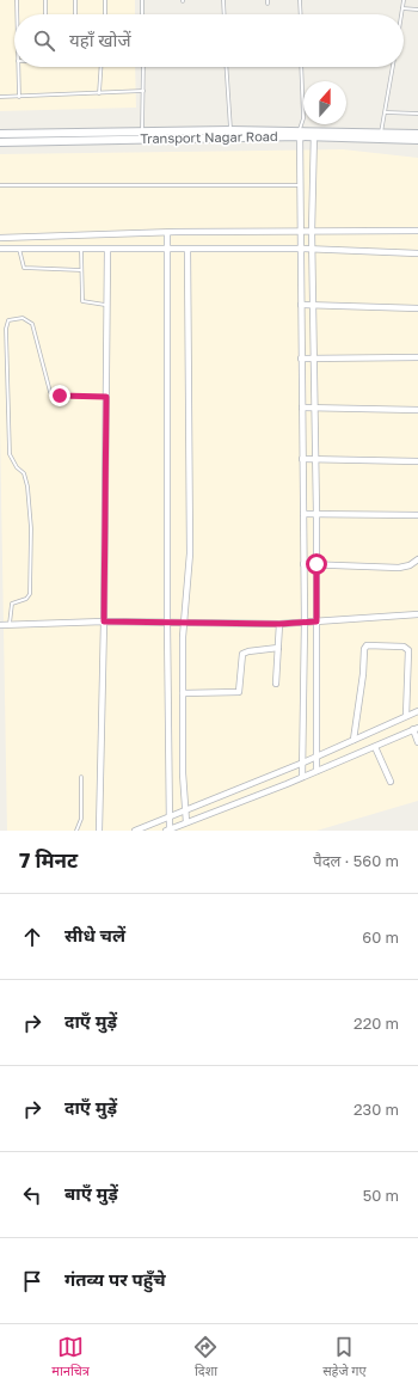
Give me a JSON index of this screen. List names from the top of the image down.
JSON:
{
  "streets": {
    "main road": ["Transport Nagar Road"]
  },
  "north": "top",
  "page": {
    "search": "यहाँ खोजें",
    "heading": ["7 मिनट", "पैदल · 560 m"],
    "list": [
      ["सीधे चलें", "60 m"],
      ["दाएँ मुड़ें", "220 m"],
      ["दाएँ मुड़ें", "230 m"],
      ["बाएँ मुड़ें", "50 m"],
      "गंतव्य पर पहुँचे"
    ],
    "nav": ["मानचित्र", "दिशा", "सहेजे गए"]
  }
}
